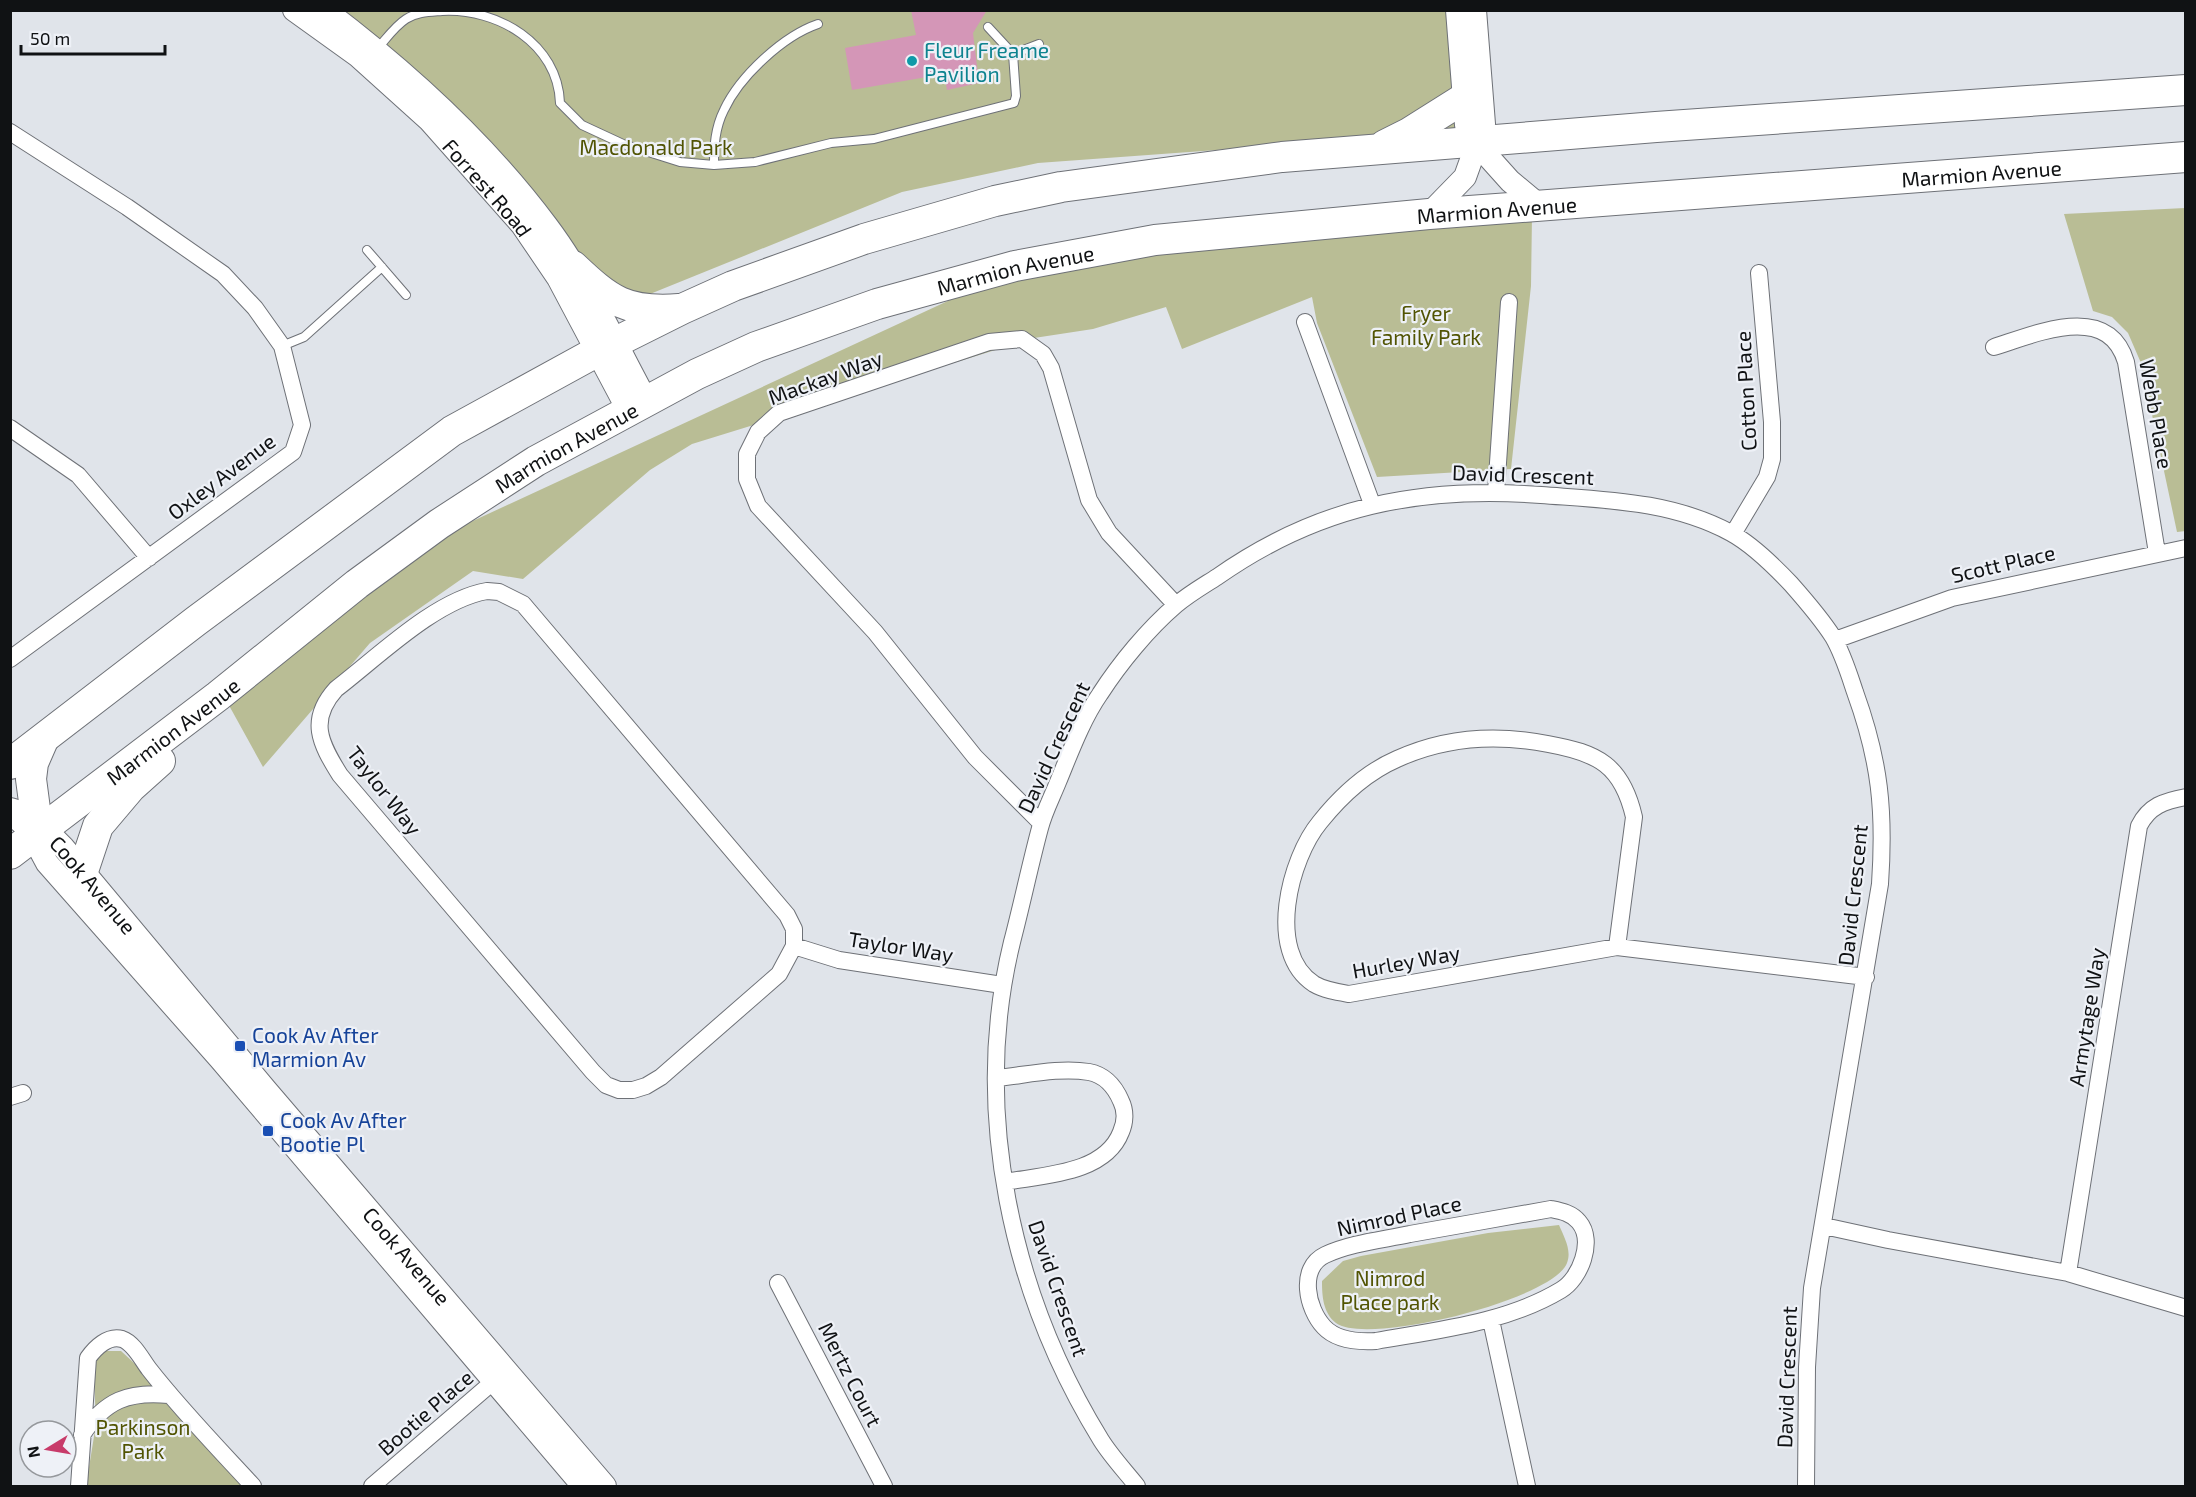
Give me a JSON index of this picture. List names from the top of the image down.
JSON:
{
  "streets": {
    "highway": ["Marmion Avenue"],
    "street": [
      "Forrest Road",
      "Mackay Way",
      "Cotton Place",
      "Webb Place",
      "David Crescent",
      "Oxley Avenue",
      "Scott Place",
      "Taylor Way",
      "Cook Avenue",
      "Hurley Way",
      "Armytage Way",
      "Nimrod Place",
      "Mertz Court",
      "Bootie Place"
    ]
  },
  "crossings": [
    ["Marmion Avenue", "Forrest Road"],
    ["Marmion Avenue", "Cook Avenue"],
    ["Mackay Way", "David Crescent"],
    ["Cotton Place", "David Crescent"],
    ["Webb Place", "Scott Place"],
    ["David Crescent", "Scott Place"],
    ["David Crescent", "Taylor Way"],
    ["David Crescent", "Hurley Way"],
    ["Cook Avenue", "Bootie Place"]
  ],
  "parks": [
    "Macdonald Park",
    "Fryer Family Park",
    "Nimrod Place park",
    "Parkinson Park"
  ],
  "places": {
    "other": ["Fleur Freame Pavilion"],
    "transit": ["Cook Av After Marmion Av", "Cook Av After Bootie Pl"]
  },
  "scale_bar": "50 m",
  "north": "left"
}
